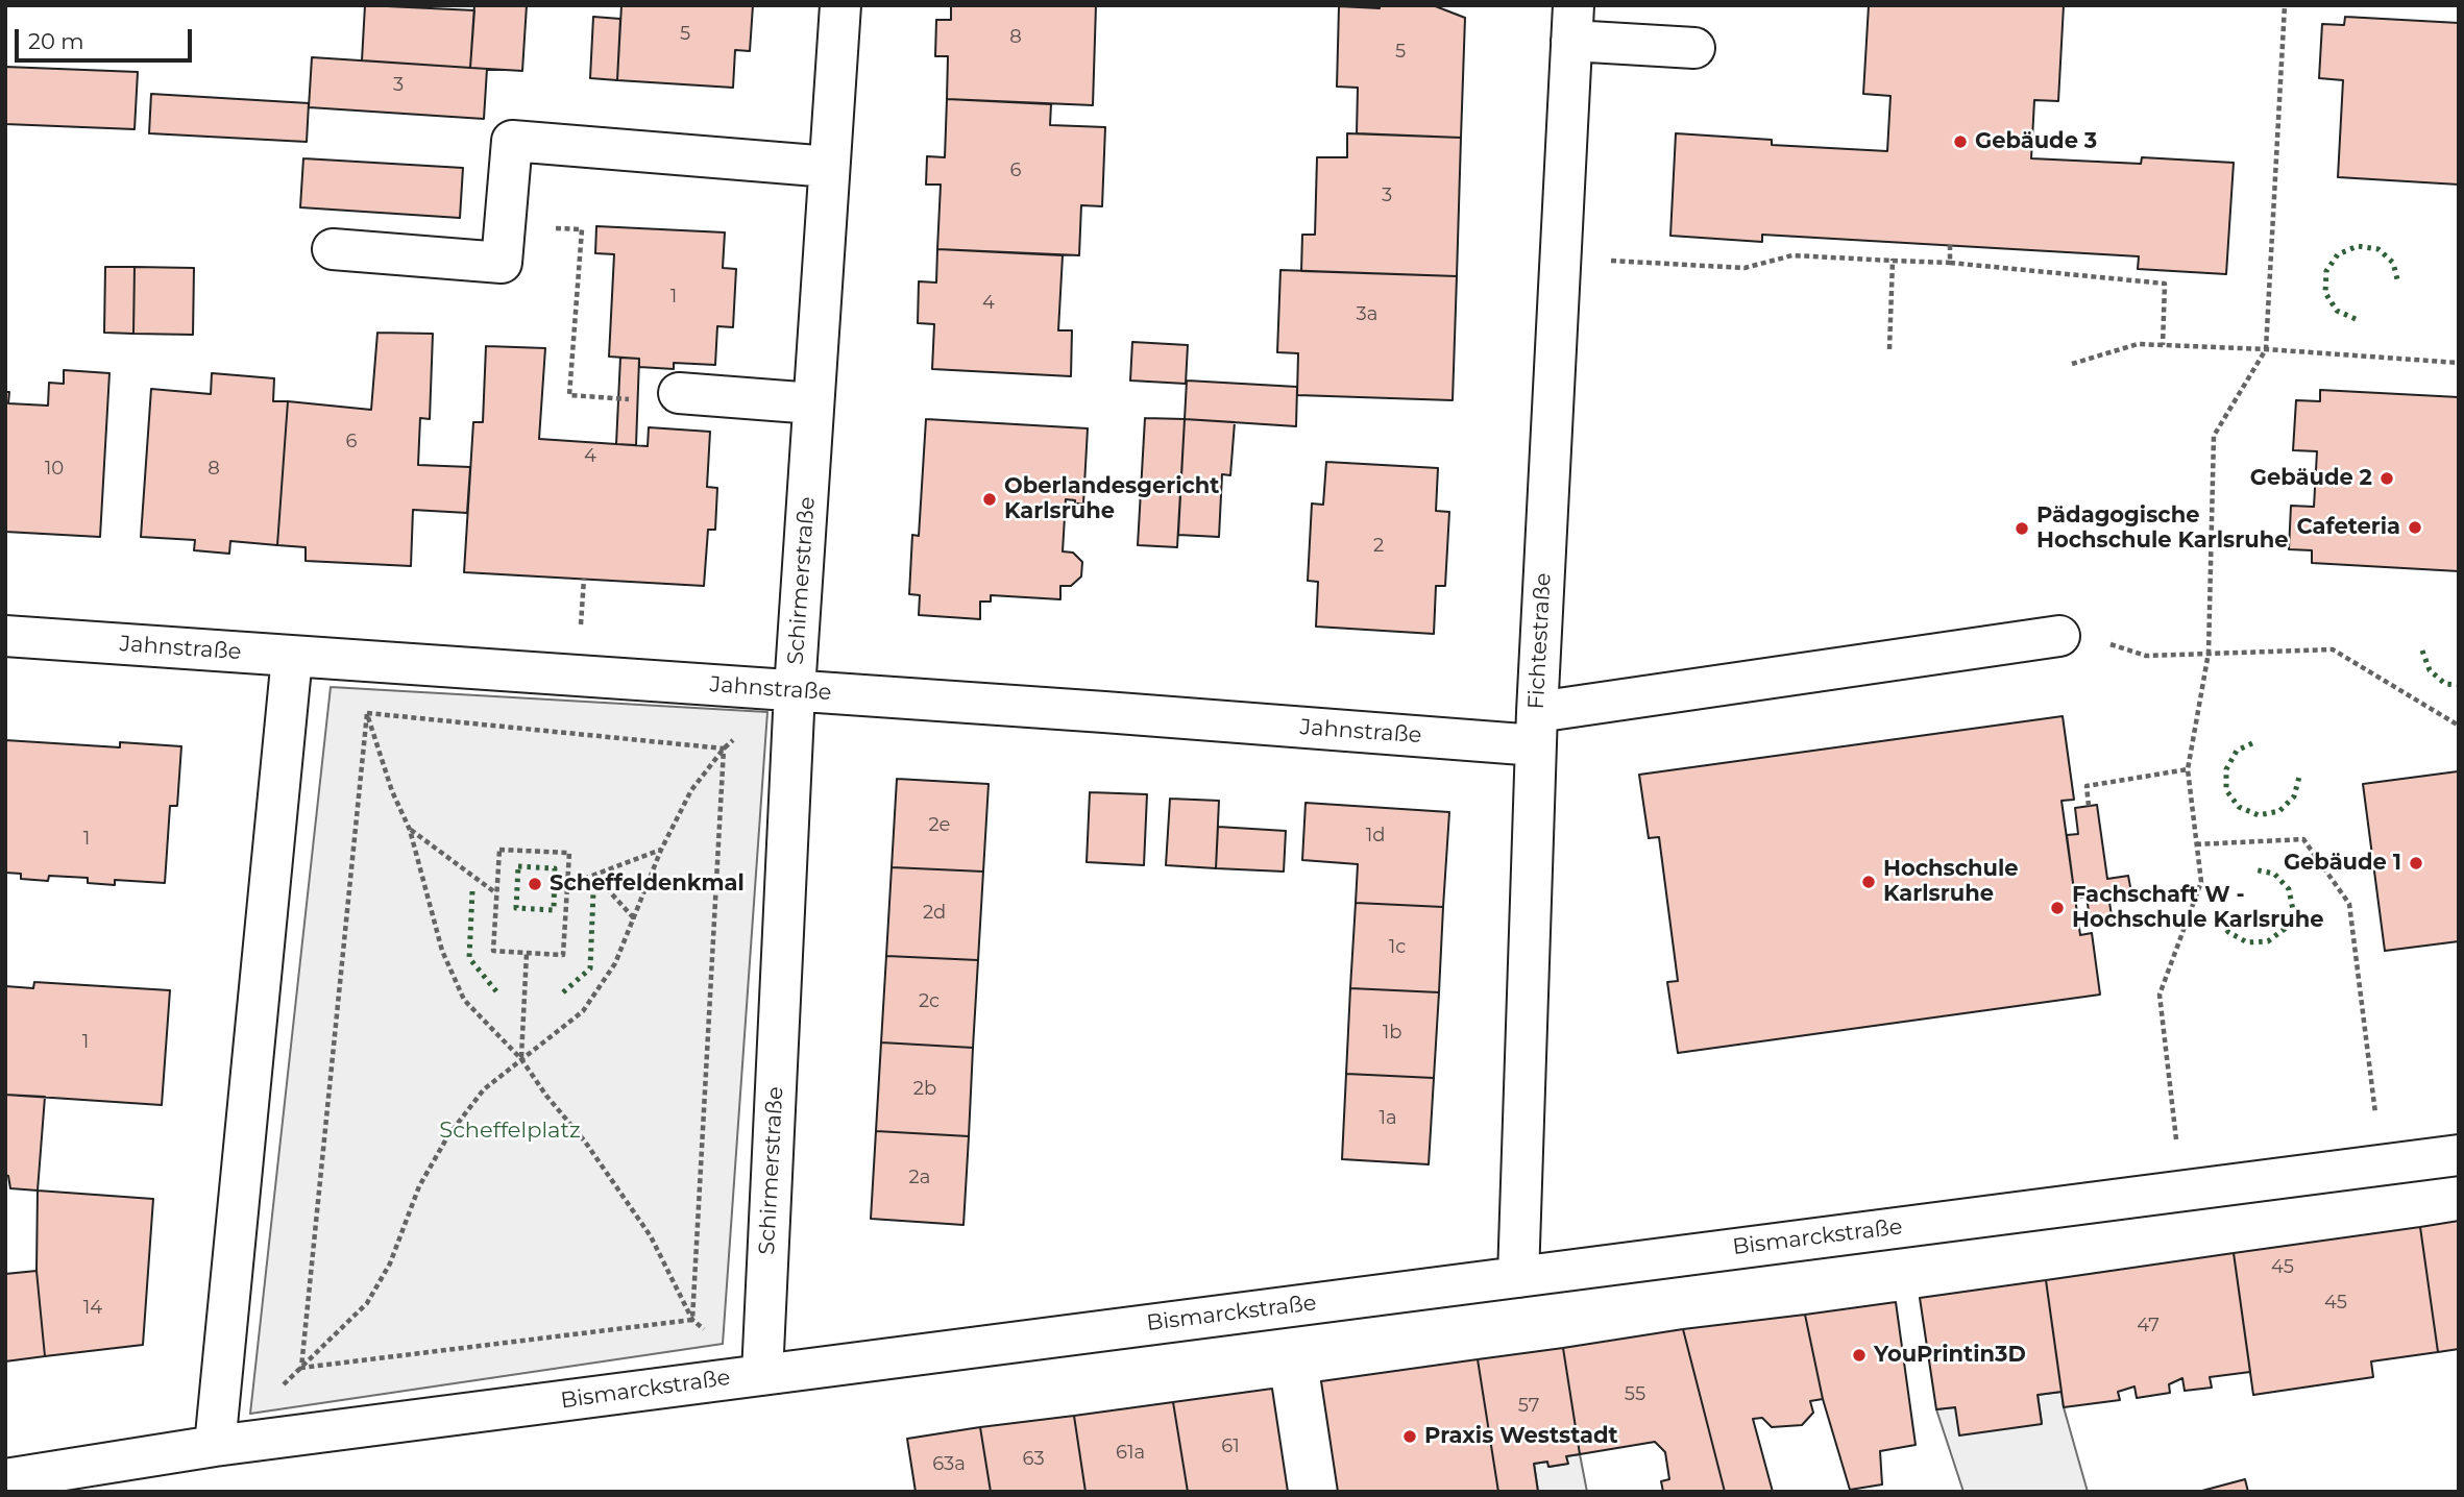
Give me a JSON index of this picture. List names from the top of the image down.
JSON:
{
  "streets": {
    "street": [
      "Schirmerstraße",
      "Fichtestraße",
      "Jahnstraße",
      "Bismarckstraße"
    ]
  },
  "crossings": [
    ["Schirmerstraße", "Jahnstraße"],
    ["Schirmerstraße", "Bismarckstraße"],
    ["Fichtestraße", "Jahnstraße"],
    ["Fichtestraße", "Bismarckstraße"]
  ],
  "parks": ["Scheffelplatz"],
  "places": [
    "Gebäude 3",
    "Gebäude 2",
    "Oberlandesgericht Karlsruhe",
    "Cafeteria",
    "Pädagogische Hochschule Karlsruhe",
    "Gebäude 1",
    "Hochschule Karlsruhe",
    "Scheffeldenkmal",
    "Fachschaft W - Hochschule Karlsruhe",
    "YouPrintin3D",
    "Praxis Weststadt"
  ],
  "house_numbers": [
    "5",
    "8",
    "5",
    "3",
    "6",
    "3",
    "1",
    "4",
    "3a",
    "6",
    "4",
    "10",
    "8",
    "2",
    "2e",
    "1d",
    "1",
    "2d",
    "1c",
    "2c",
    "1b",
    "1",
    "2b",
    "1a",
    "2a",
    "45",
    "45",
    "14",
    "47",
    "55",
    "57",
    "61",
    "61a",
    "63",
    "63a"
  ],
  "scale_bar": "20 m"
}
